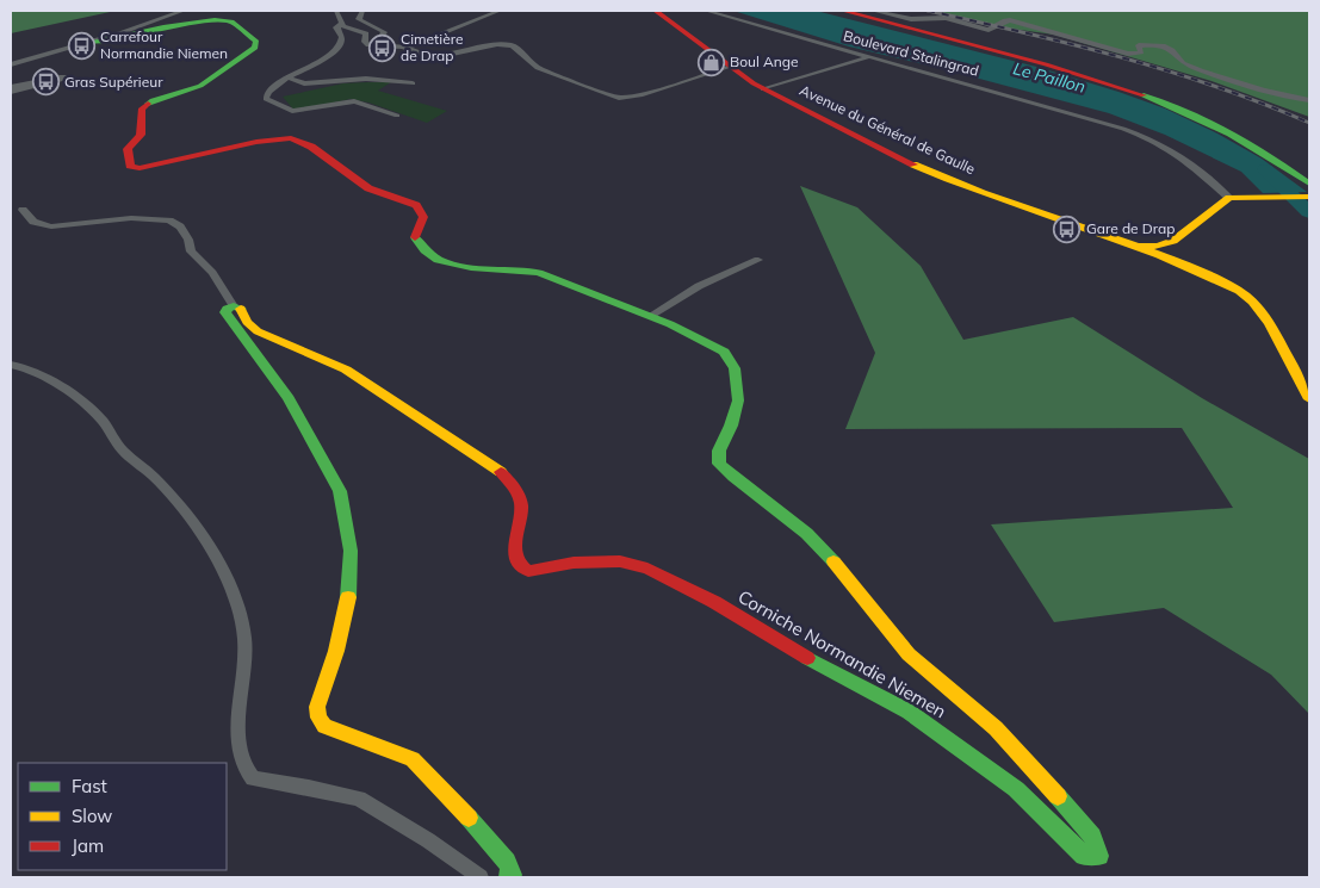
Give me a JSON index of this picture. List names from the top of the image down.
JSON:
{
  "streets": {
    "street": ["Boulevard Stalingrad", "Avenue du Général de Gaulle", "Corniche Normandie Niemen"]
  },
  "water": ["Le Paillon"],
  "places": {
    "bus stop": [
      "Carrefour Normandie Niemen",
      "Cimetière de Drap",
      "Gras Supérieur",
      "Gare de Drap"
    ],
    "shop": ["Boul Ange"]
  },
  "legend": ["Fast", "Slow", "Jam"]
}
